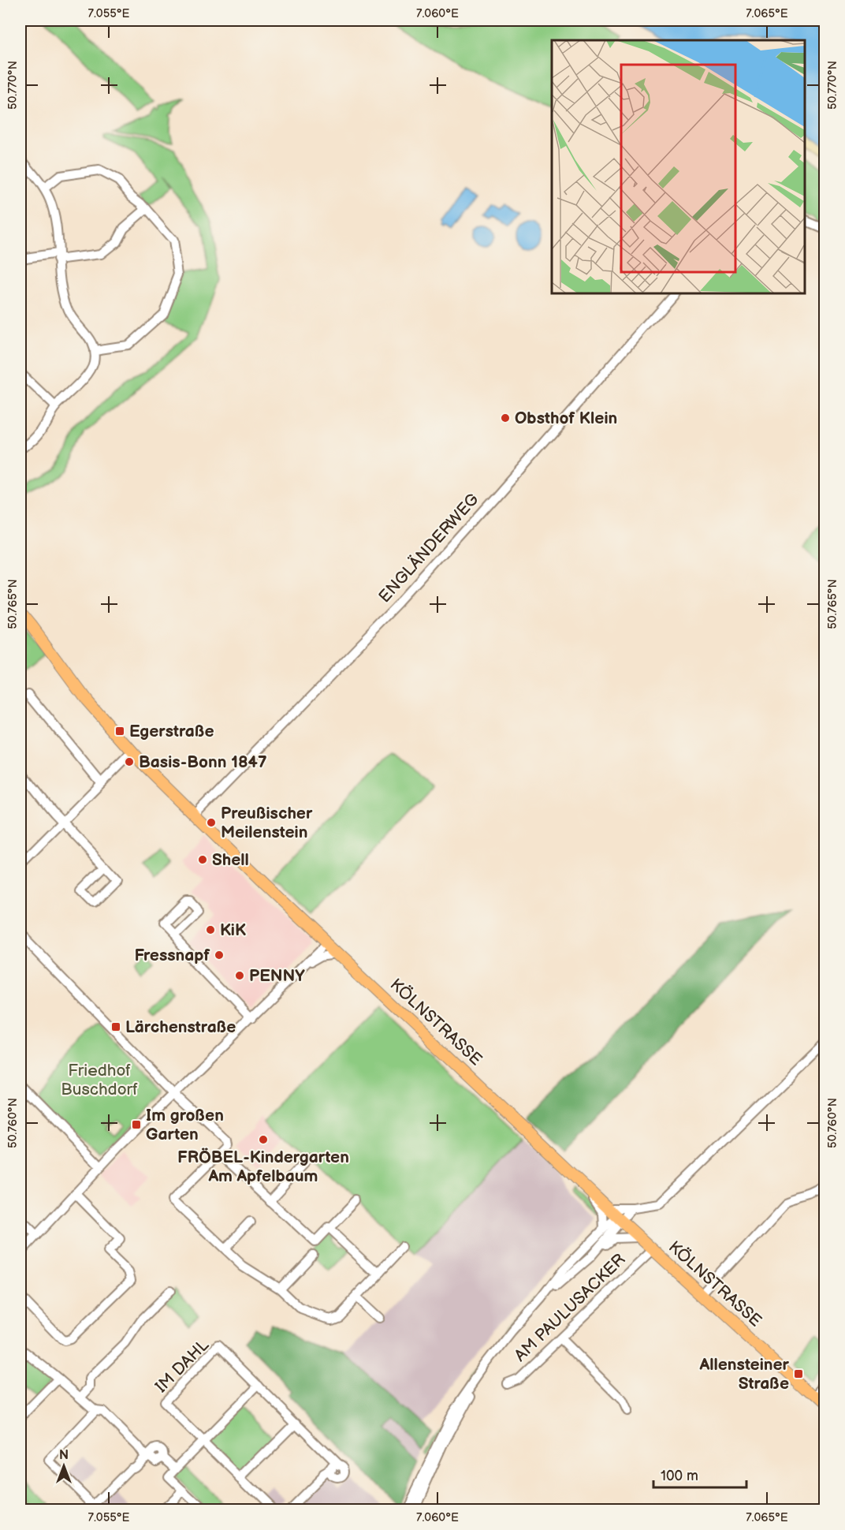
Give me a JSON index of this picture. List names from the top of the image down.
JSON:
{
  "streets": {
    "main road": ["KÖLNSTRASSE"],
    "street": ["ENGLÄNDERWEG", "AM PAULUSACKER", "IM DAHL"]
  },
  "crossings": [
    ["ENGLÄNDERWEG", "KÖLNSTRASSE"],
    ["KÖLNSTRASSE", "AM PAULUSACKER"]
  ],
  "parks": ["Friedhof Buschdorf"],
  "places": {
    "other": [
      "Obsthof Klein",
      "Basis-Bonn 1847",
      "Preußischer Meilenstein",
      "Shell",
      "KiK",
      "Fressnapf",
      "PENNY",
      "FRÖBEL-Kindergarten Am Apfelbaum"
    ],
    "transit": [
      "Egerstraße",
      "Lärchenstraße",
      "Im großen Garten",
      "Allensteiner Straße"
    ]
  },
  "scale_bar": "100 m",
  "north": "top",
  "coordinates": [
    "7.055°E",
    "7.060°E",
    "7.065°E",
    "50.770°N",
    "50.765°N",
    "50.760°N"
  ]
}
